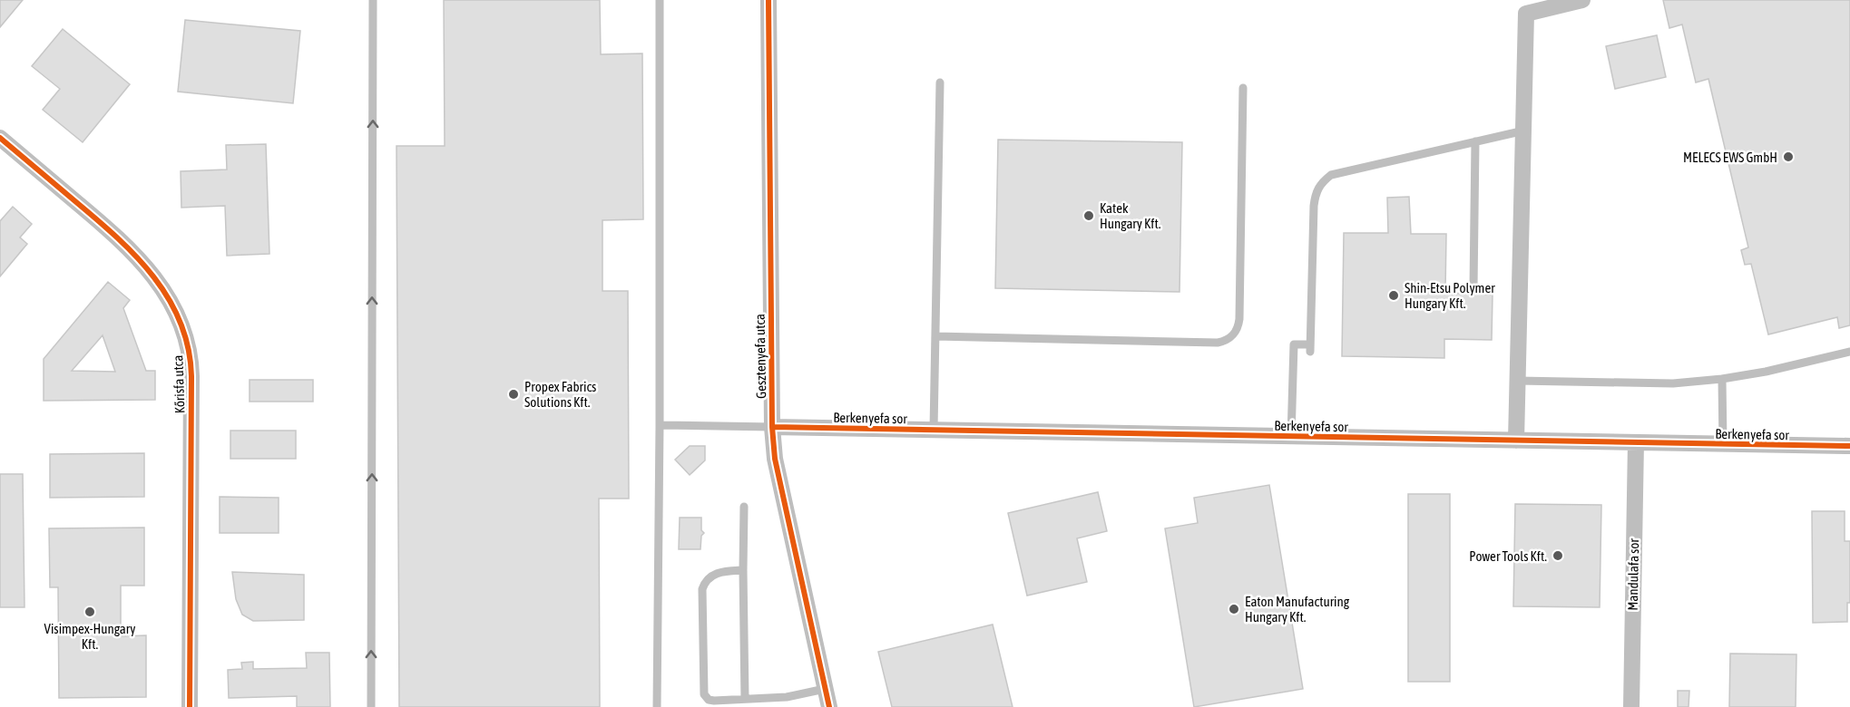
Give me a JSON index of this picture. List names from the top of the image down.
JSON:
{
  "streets": {
    "street": [
      "Gesztenyefa utca",
      "Kőrisfa utca",
      "Berkenyefa sor",
      "Mandulafa sor"
    ]
  },
  "crossings": [
    ["Gesztenyefa utca", "Berkenyefa sor"],
    ["Berkenyefa sor", "Mandulafa sor"]
  ],
  "places": [
    "MELECS EWS GmbH",
    "Katek Hungary Kft.",
    "Shin-Etsu Polymer Hungary Kft.",
    "Propex Fabrics Solutions Kft.",
    "Power Tools Kft.",
    "Eaton Manufacturing Hungary Kft.",
    "Visimpex-Hungary Kft."
  ]
}
